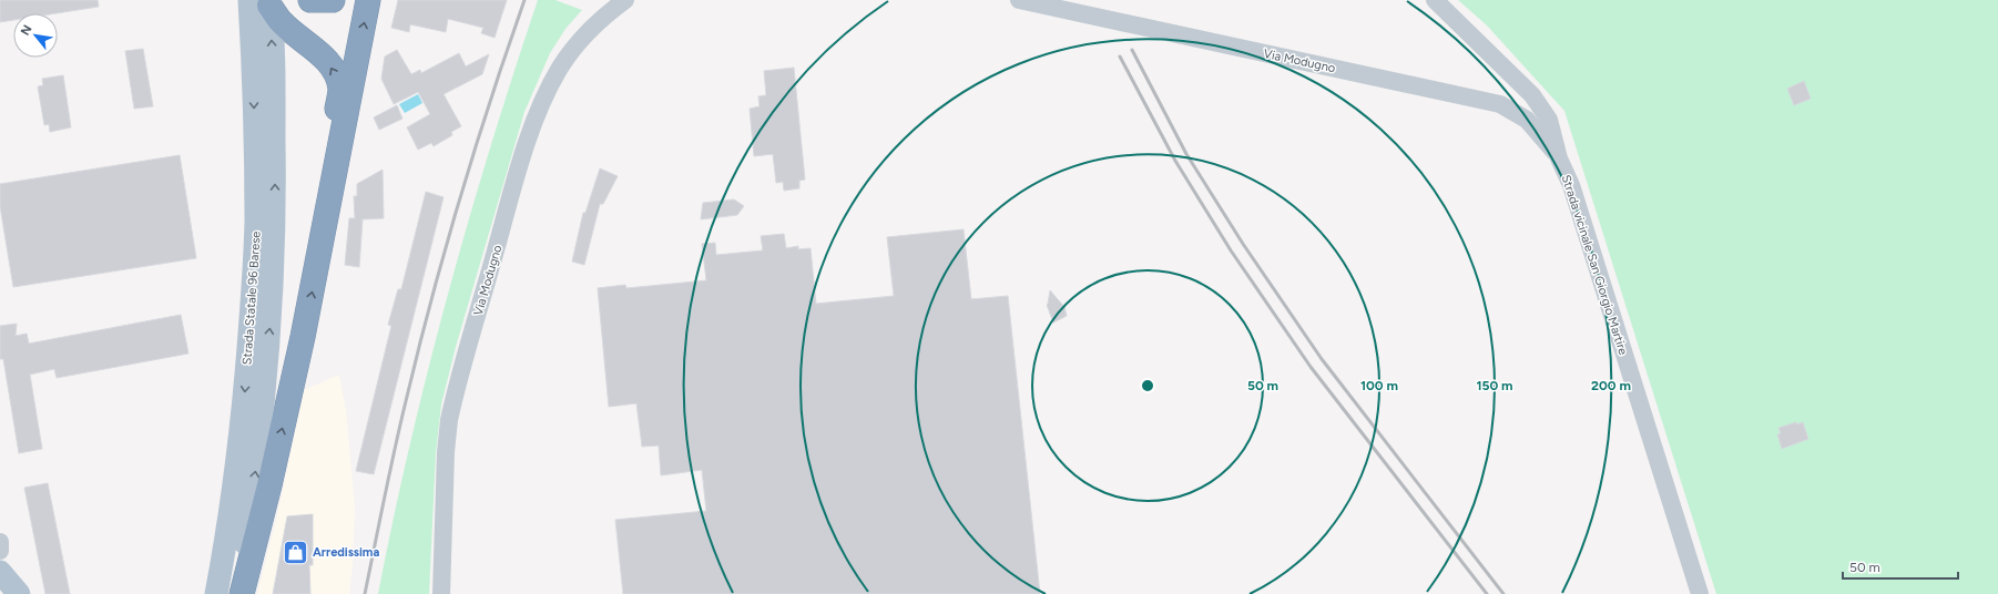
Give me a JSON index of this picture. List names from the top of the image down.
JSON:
{
  "streets": {
    "main road": ["Strada Statale 96 Barese"],
    "street": ["Via Modugno", "Strada vicinale San Giorgio Martire"]
  },
  "crossings": [
    ["Via Modugno", "Strada vicinale San Giorgio Martire"]
  ],
  "places": {
    "shop": ["Arredissima"]
  },
  "scale_bar": "50 m",
  "north": "top left",
  "rings": [
    "50 m",
    "100 m",
    "150 m",
    "200 m"
  ]
}
